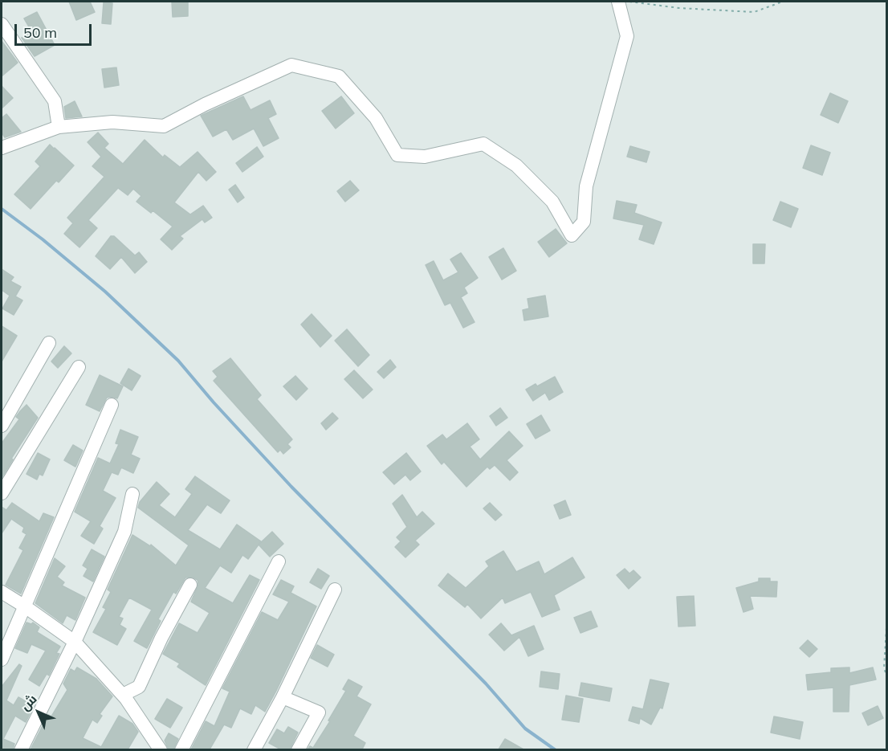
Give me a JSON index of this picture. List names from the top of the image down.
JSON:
{
  "scale_bar": "50 m",
  "north": "top left"
}
